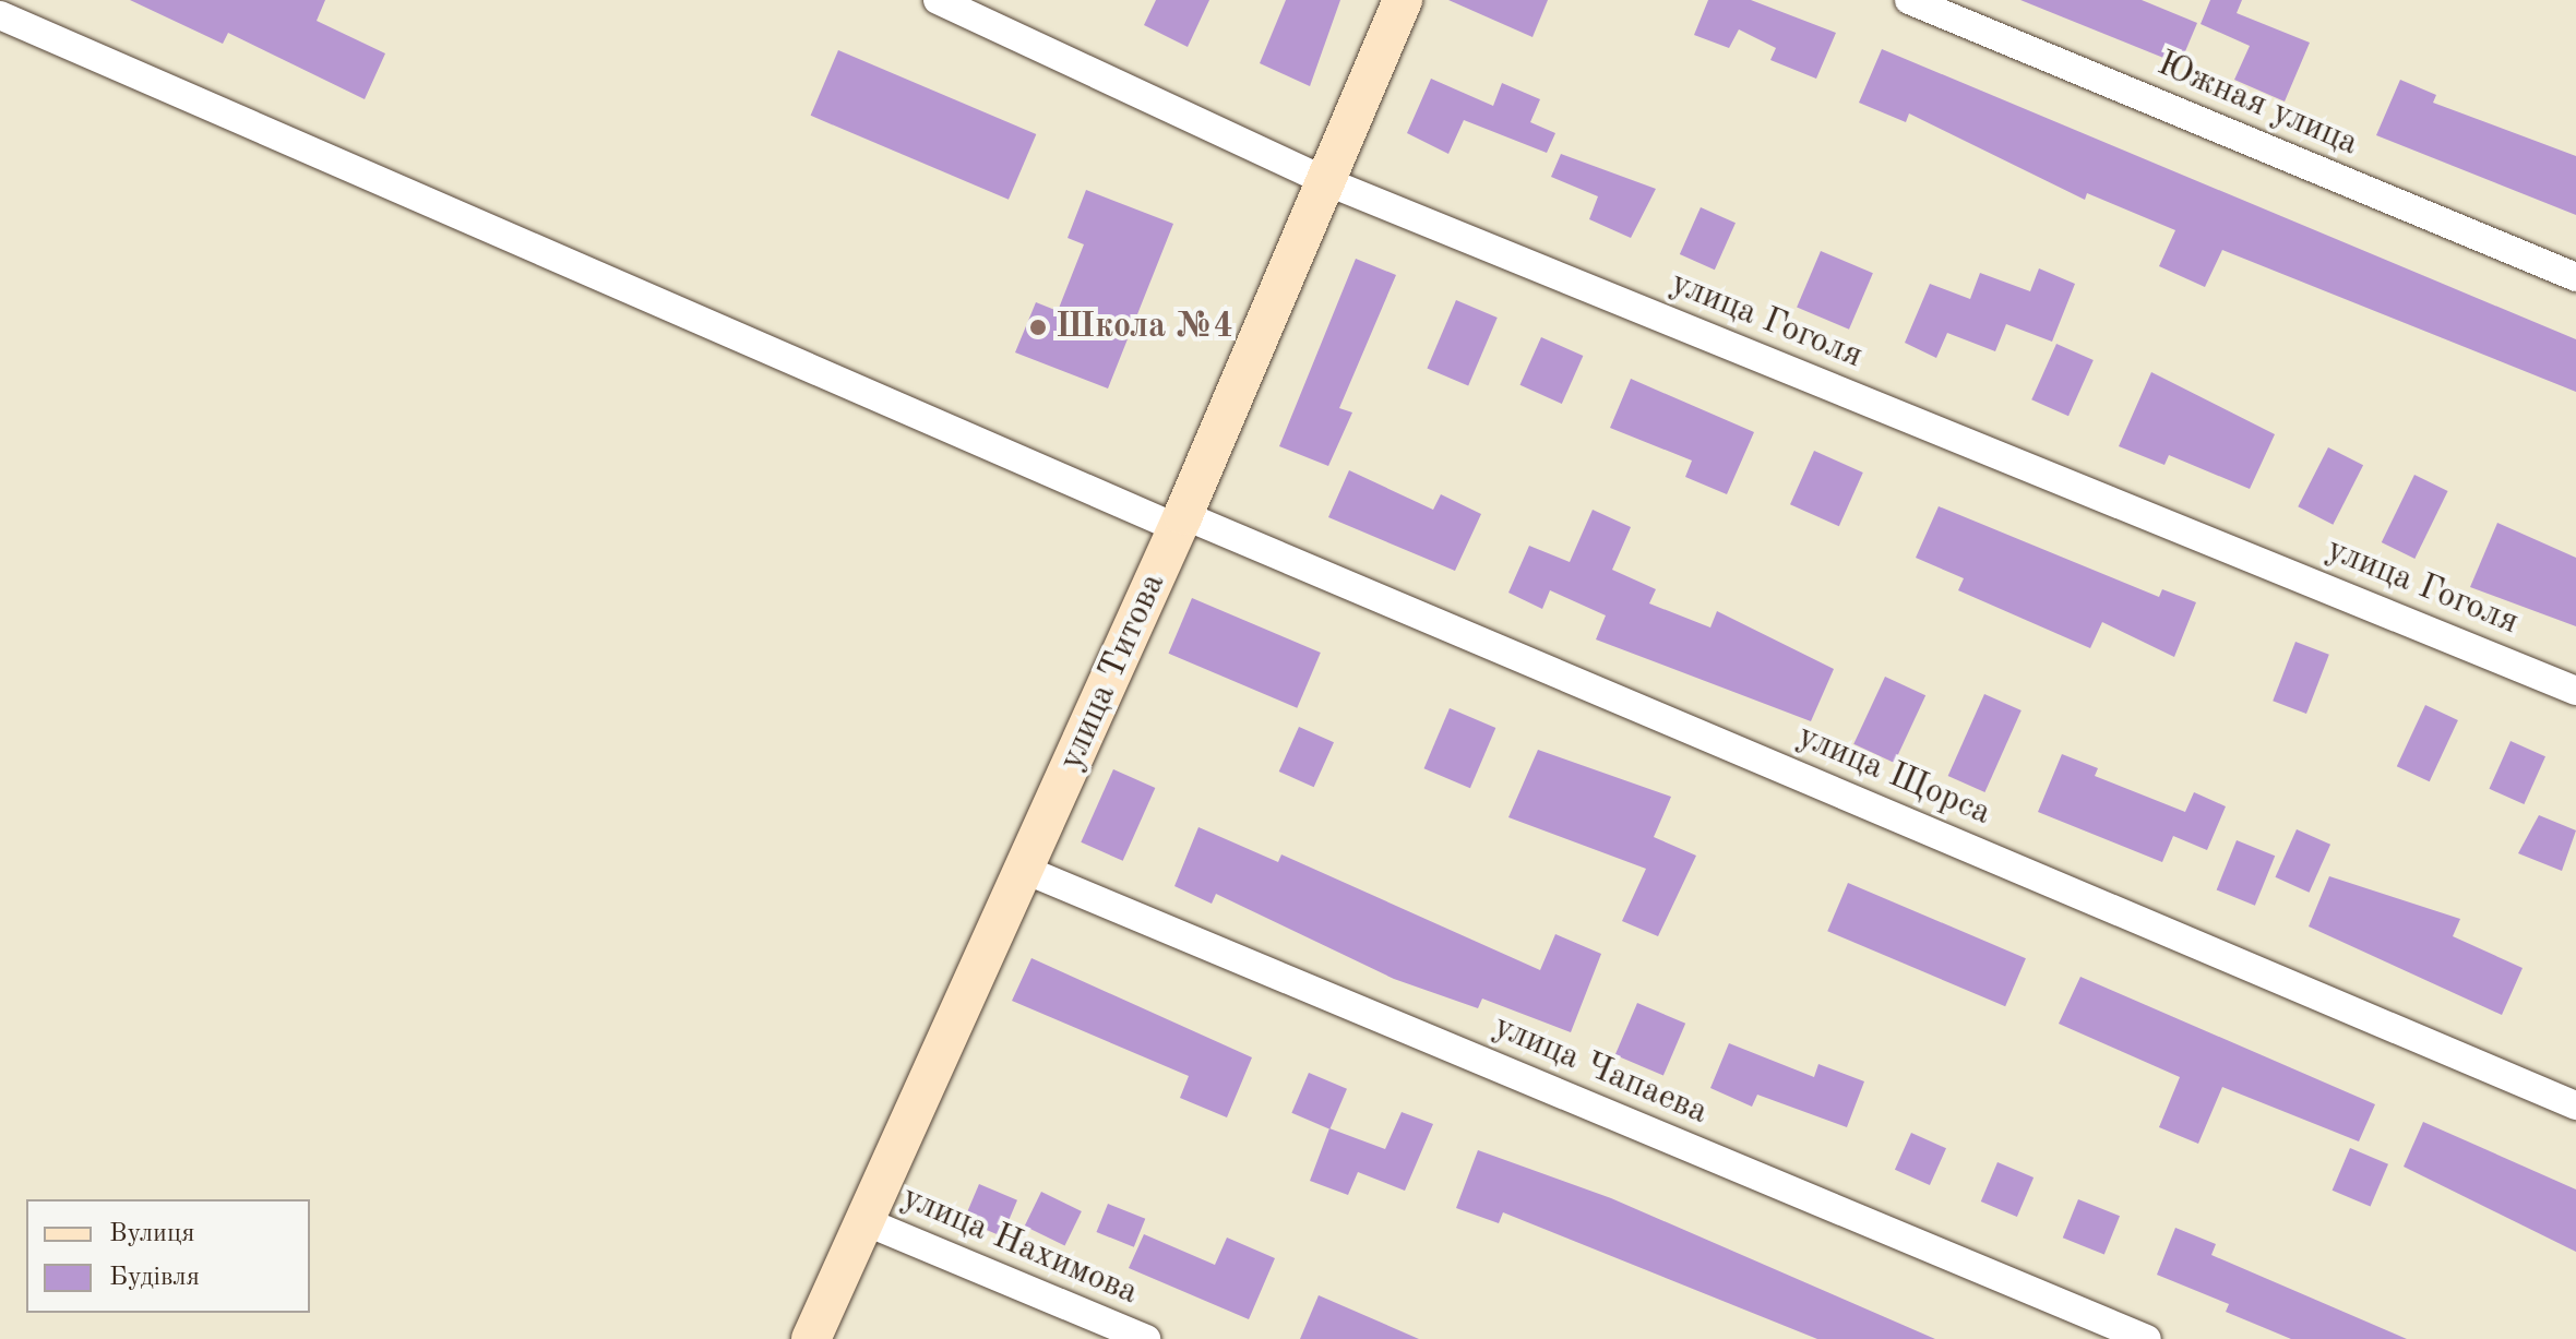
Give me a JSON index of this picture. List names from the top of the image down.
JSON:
{
  "streets": {
    "main road": ["улица Титова"],
    "street": [
      "Южная улица",
      "улица Гоголя",
      "улица Щорса",
      "улица Чапаева",
      "улица Нахимова"
    ]
  },
  "crossings": [
    ["улица Гоголя", "улица Титова"],
    ["улица Титова", "улица Щорса"],
    ["улица Титова", "улица Чапаева"],
    ["улица Титова", "улица Нахимова"]
  ],
  "places": ["Школа №4"],
  "legend": ["Вулиця", "Будівля"]
}
